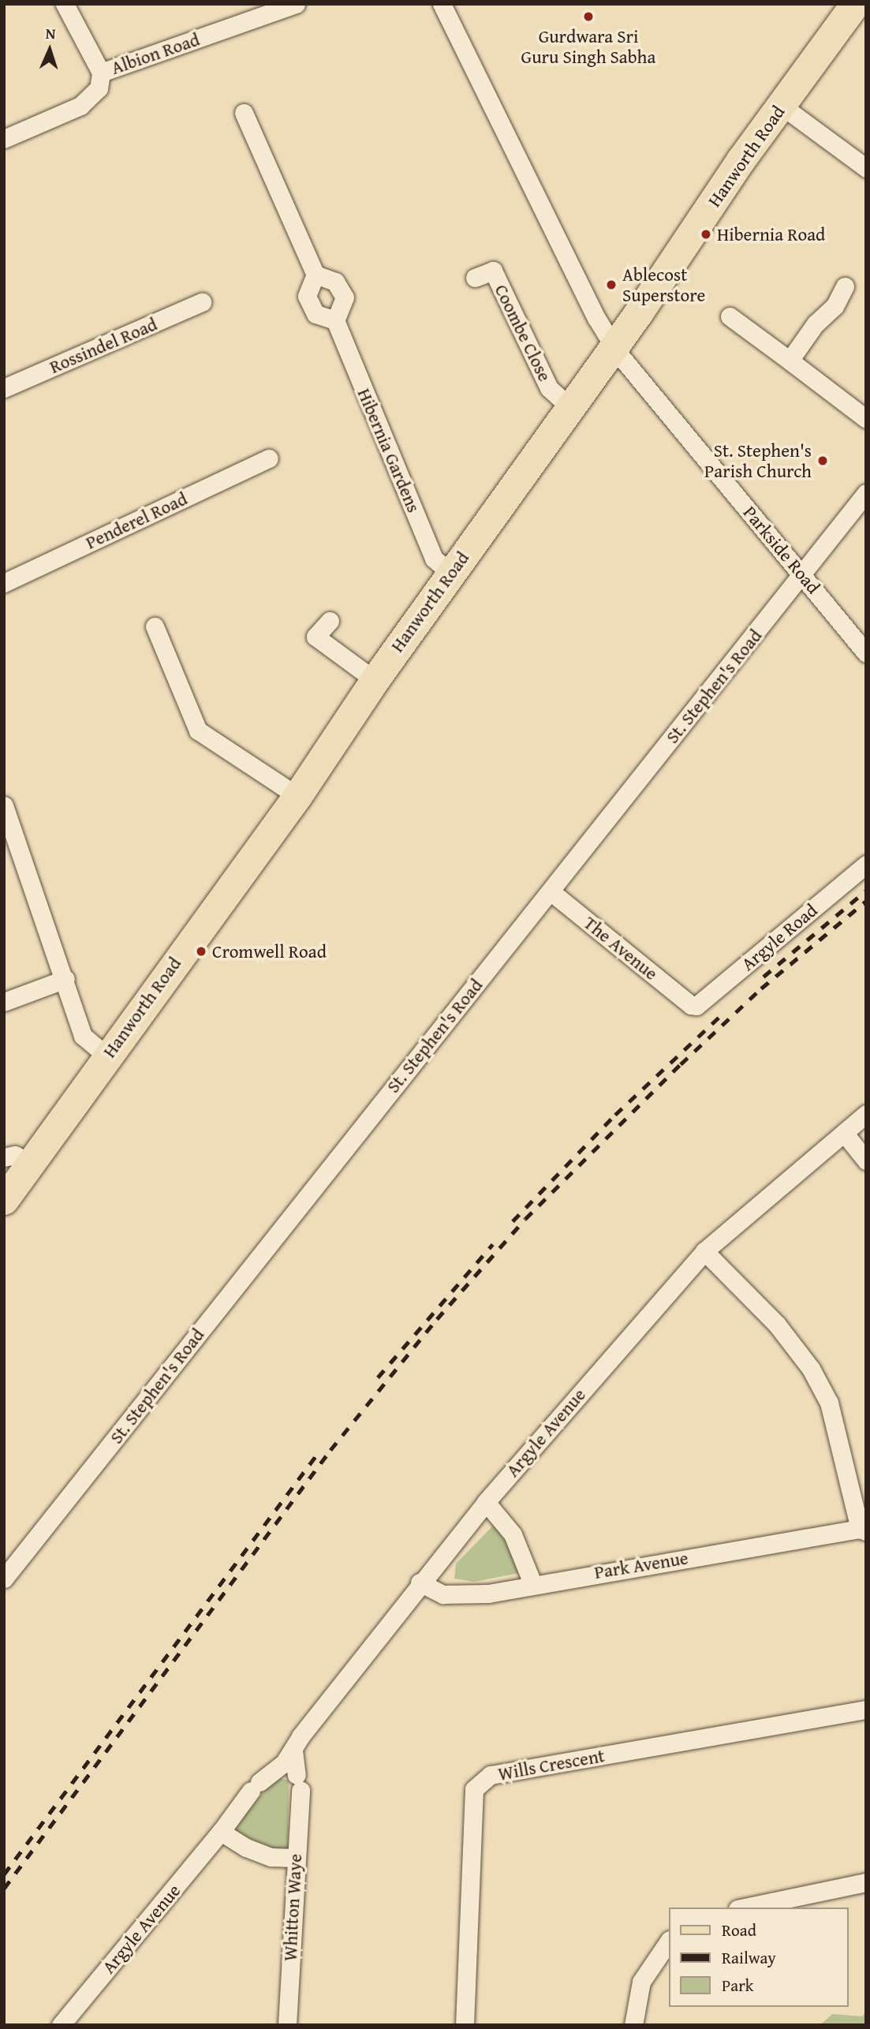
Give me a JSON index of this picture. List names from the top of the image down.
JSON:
{
  "streets": {
    "main road": ["Hanworth Road"],
    "street": [
      "Albion Road",
      "Coombe Close",
      "Rossindel Road",
      "Hibernia Gardens",
      "Penderel Road",
      "Parkside Road",
      "St. Stephen's Road",
      "Argyle Road",
      "The Avenue",
      "Argyle Avenue",
      "Park Avenue",
      "Wills Crescent",
      "Whitton Waye"
    ]
  },
  "crossings": [
    ["Hanworth Road", "Coombe Close"],
    ["Hanworth Road", "Hibernia Gardens"],
    ["Hanworth Road", "Parkside Road"],
    ["Parkside Road", "St. Stephen's Road"],
    ["St. Stephen's Road", "The Avenue"],
    ["Argyle Road", "The Avenue"],
    ["Argyle Avenue", "Park Avenue"],
    ["Argyle Avenue", "Whitton Waye"]
  ],
  "places": [
    "Gurdwara Sri Guru Singh Sabha",
    "Hibernia Road",
    "Ablecost Superstore",
    "St. Stephen's Parish Church",
    "Cromwell Road"
  ],
  "legend": ["Road", "Railway", "Park"],
  "north": "top"
}
